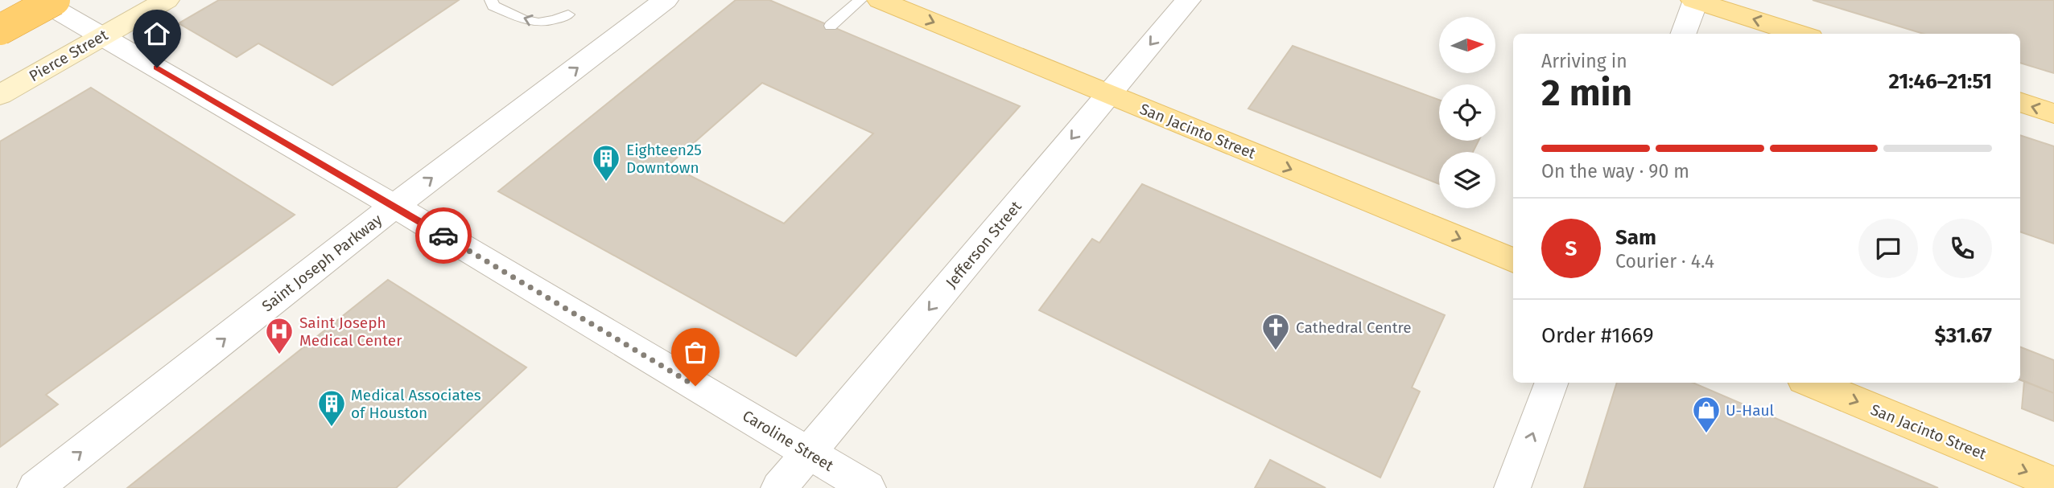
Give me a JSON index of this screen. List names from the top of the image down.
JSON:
{
  "streets": {
    "main road": ["Pierce Street", "San Jacinto Street"],
    "street": ["Jefferson Street", "Saint Joseph Parkway", "Caroline Street"]
  },
  "crossings": [
    ["Pierce Street", "Caroline Street"],
    ["San Jacinto Street", "Jefferson Street"],
    ["Jefferson Street", "Caroline Street"],
    ["Saint Joseph Parkway", "Caroline Street"]
  ],
  "one_way": ["San Jacinto Street", "Jefferson Street", "Saint Joseph Parkway"],
  "places": {
    "building": ["Eighteen25 Downtown", "Medical Associates of Houston"],
    "church": ["Cathedral Centre"],
    "hospital": ["Saint Joseph Medical Center"],
    "shop": ["U-Haul"]
  },
  "north": "right",
  "page": {
    "heading": ["2 min", "Arriving in", "21:46–21:51"],
    "panel": [
      "Sam",
      "Courier · 4.4",
      "Order #1669",
      "$31.67"
    ],
    "bar": "On the way · 90 m",
    "round": "S"
  }
}
